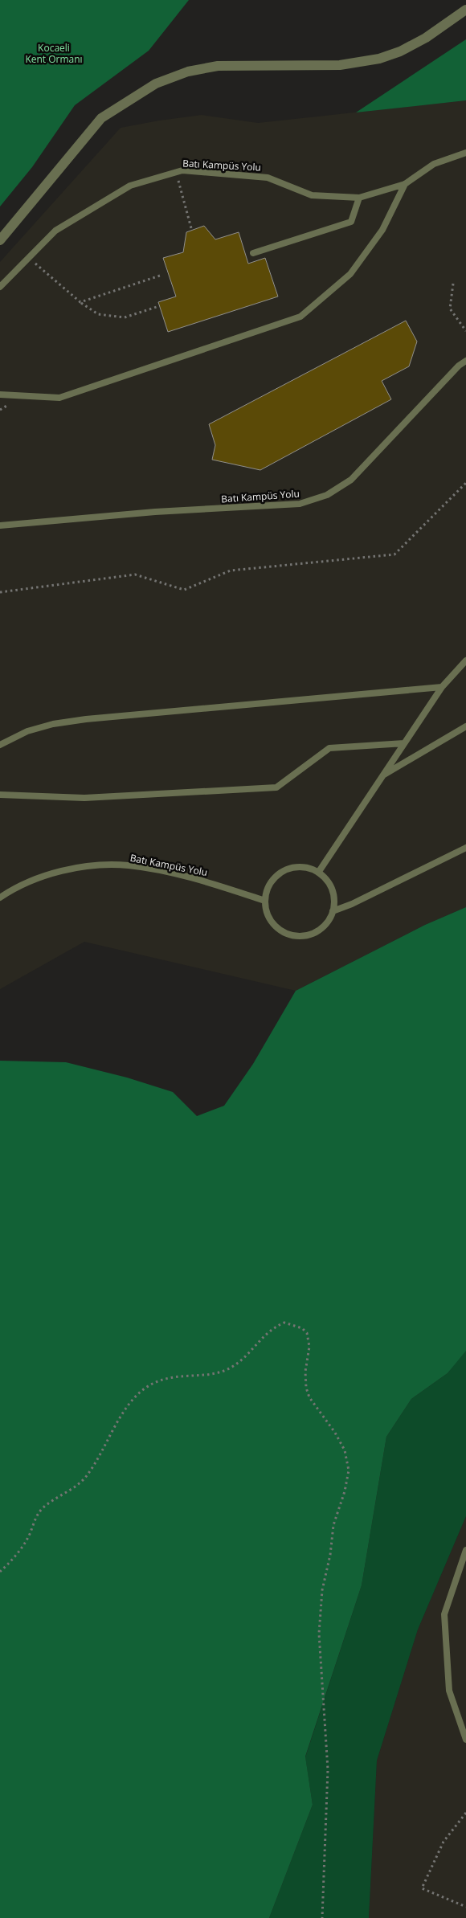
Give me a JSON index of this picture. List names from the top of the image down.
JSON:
{
  "streets": {
    "lane": ["Batı Kampüs Yolu"]
  },
  "parks": ["Kocaeli Kent Ormanı"]
}
